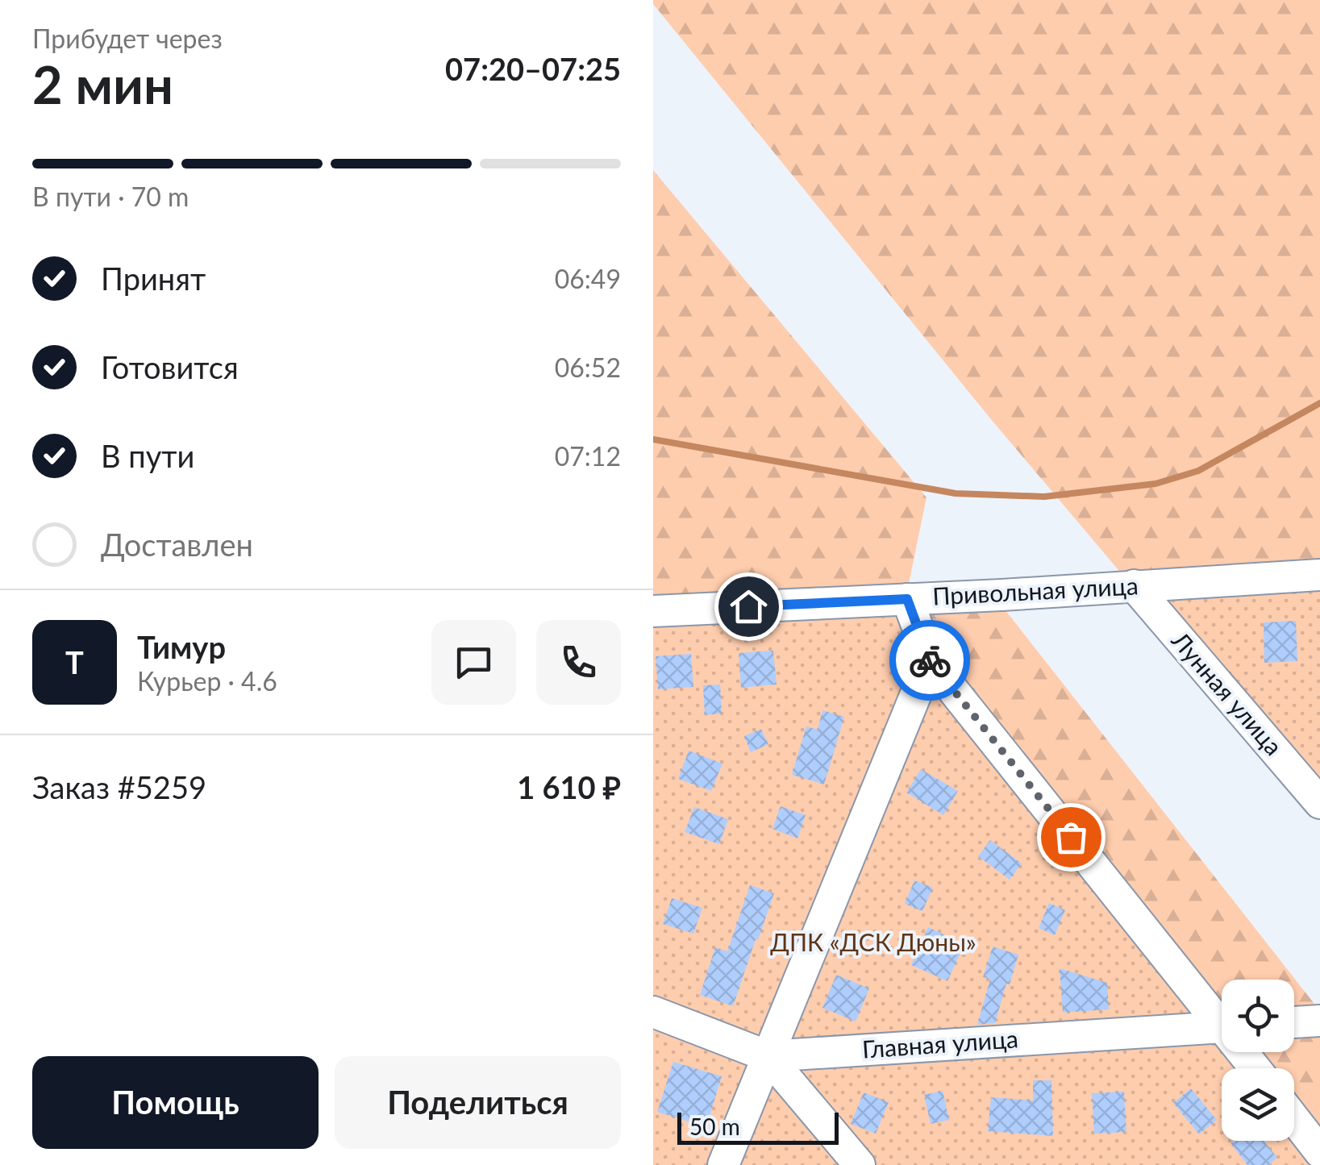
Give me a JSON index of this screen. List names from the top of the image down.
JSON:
{
  "streets": {
    "street": ["Привольная улица", "Лунная улица", "Главная улица"]
  },
  "crossings": [
    ["Привольная улица", "Лунная улица"]
  ],
  "parks": ["ДПК «ДСК Дюны»"],
  "scale_bar": "50 m",
  "page": {
    "heading": ["2 мин", "Прибудет через", "07:20–07:25"],
    "panel": [
      "Тимур",
      "Курьер · 4.6",
      "Заказ #5259",
      "1 610 ₽"
    ],
    "bar": "В пути · 70 m",
    "list": [
      ["Принят", "06:49"],
      ["Готовится", "06:52"],
      ["В пути", "07:12"],
      "Доставлен"
    ],
    "round": "Т",
    "buttons": ["Помощь", "Поделиться"],
    "scale": "50 m"
  }
}
